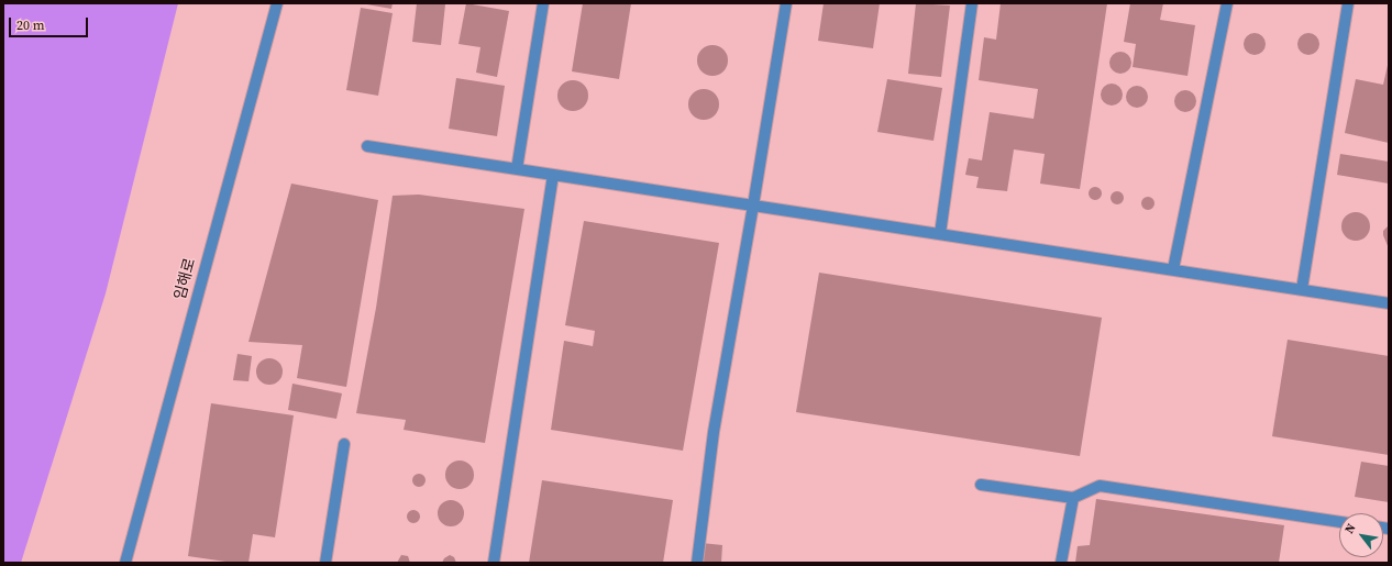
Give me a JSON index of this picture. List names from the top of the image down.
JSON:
{
  "streets": {
    "street": ["임해로"]
  },
  "scale_bar": "20 m",
  "north": "top left"
}
